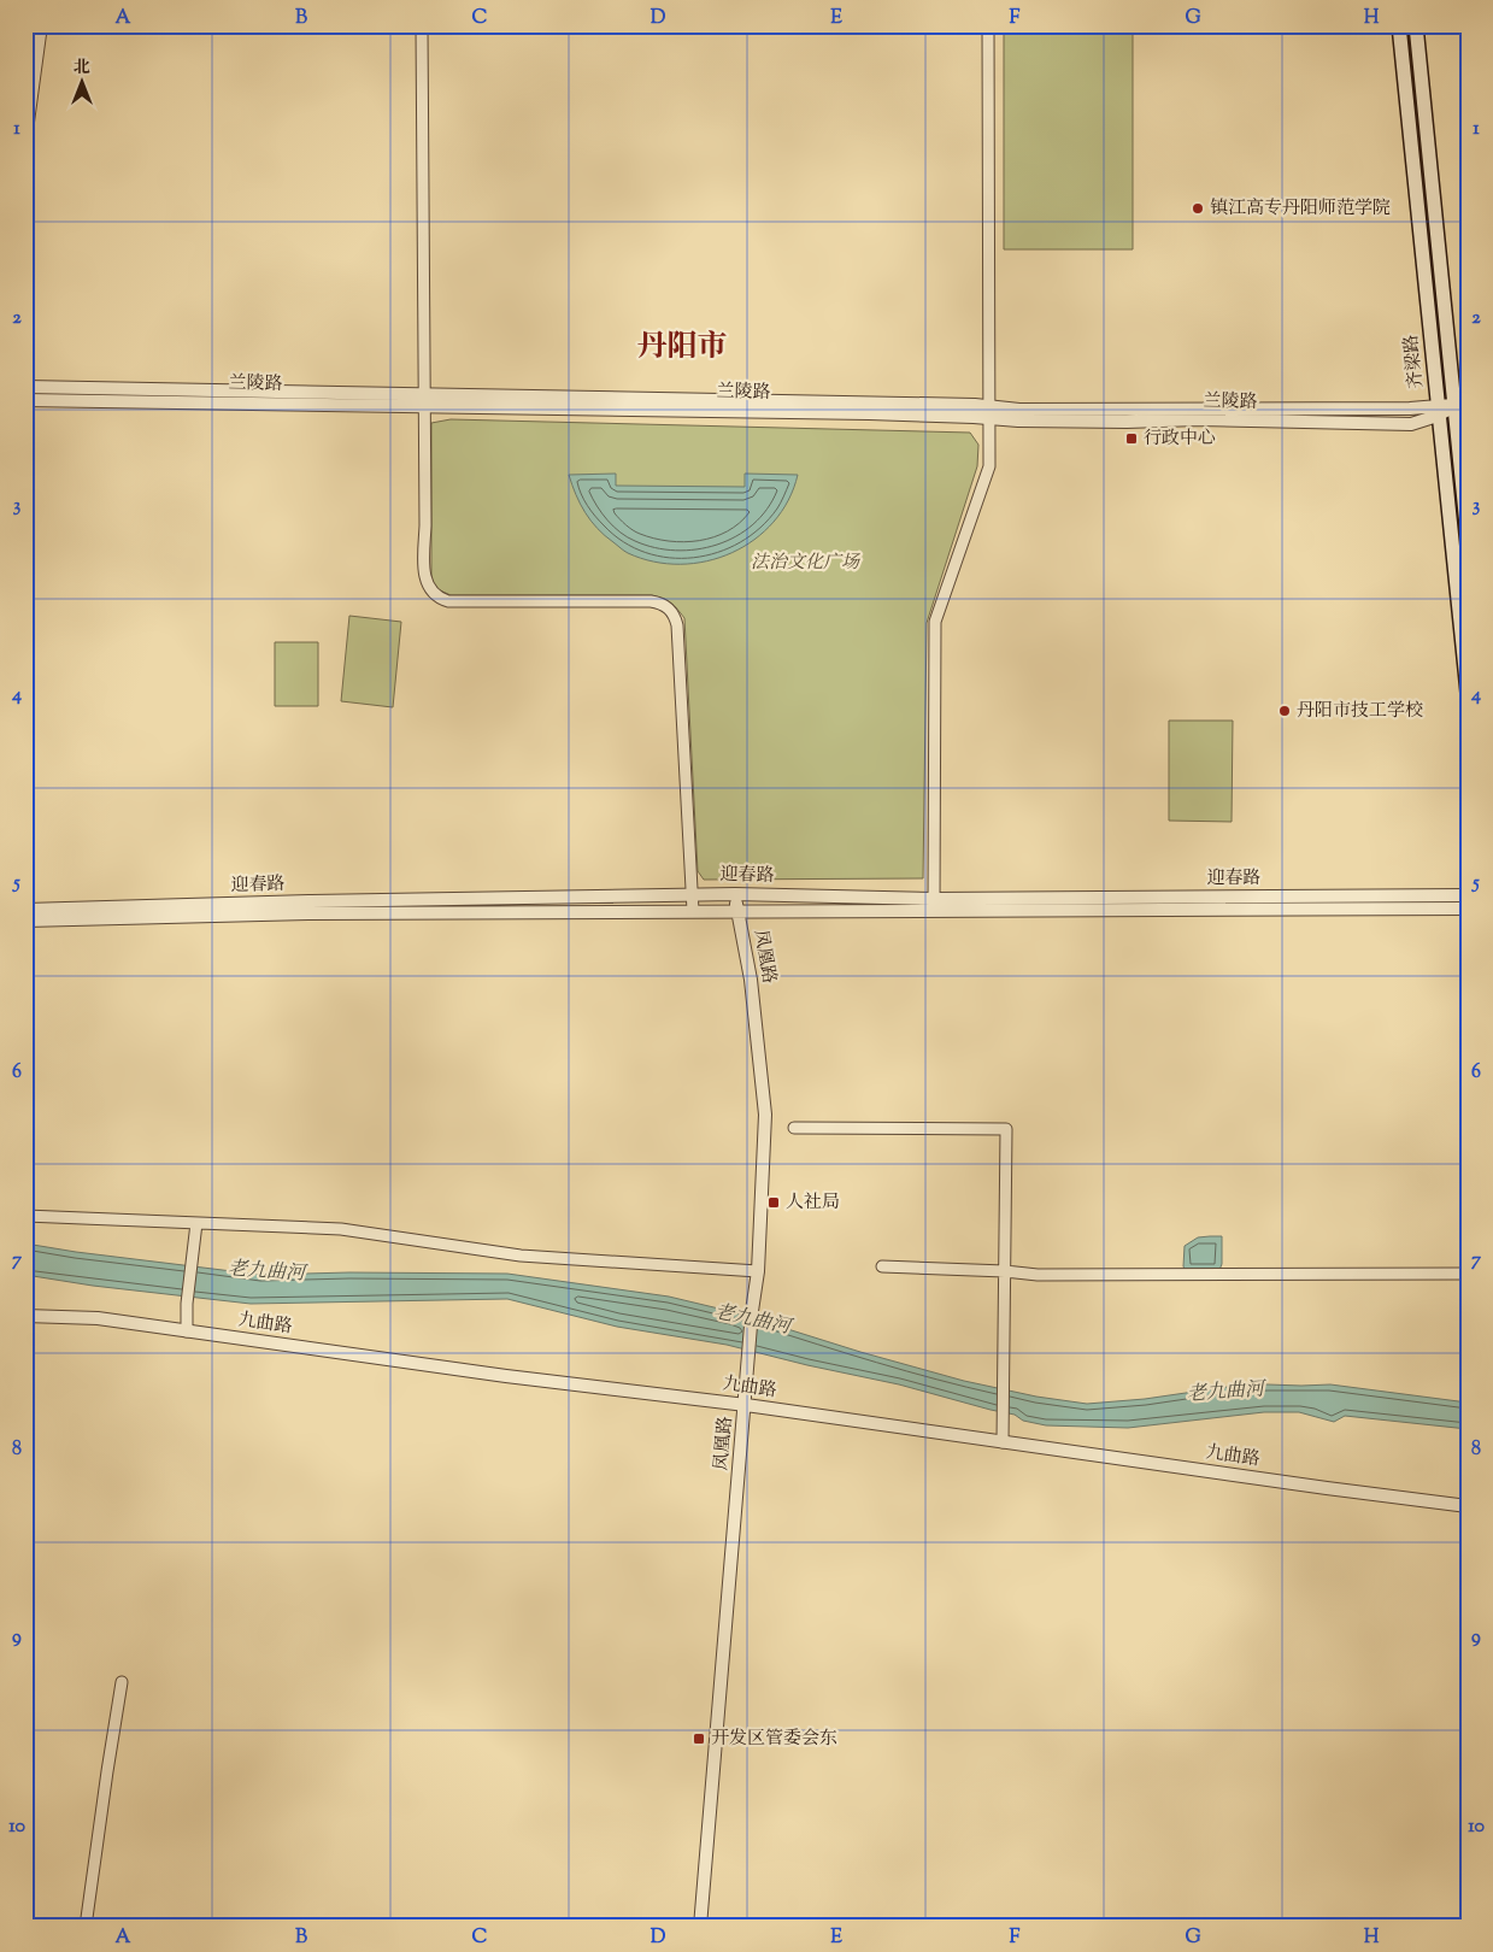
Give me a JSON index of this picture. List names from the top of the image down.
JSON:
{
  "streets": {
    "main road": ["齐梁路"],
    "street": [
      "兰陵路",
      "迎春路",
      "凤凰路",
      "九曲路"
    ]
  },
  "crossings": [
    ["齐梁路", "兰陵路"],
    ["迎春路", "凤凰路"],
    ["凤凰路", "九曲路"]
  ],
  "districts": ["丹阳市"],
  "water": ["老九曲河"],
  "parks": ["法治文化广场"],
  "places": {
    "other": ["镇江高专丹阳师范学院", "丹阳市技工学校"],
    "transit": ["行政中心", "人社局", "开发区管委会东"]
  },
  "north": "top",
  "grid": {
    "columns": [
      "A",
      "B",
      "C",
      "D",
      "E",
      "F",
      "G",
      "H"
    ],
    "rows": [
      "1",
      "2",
      "3",
      "4",
      "5",
      "6",
      "7",
      "8",
      "9",
      "10"
    ]
  }
}
